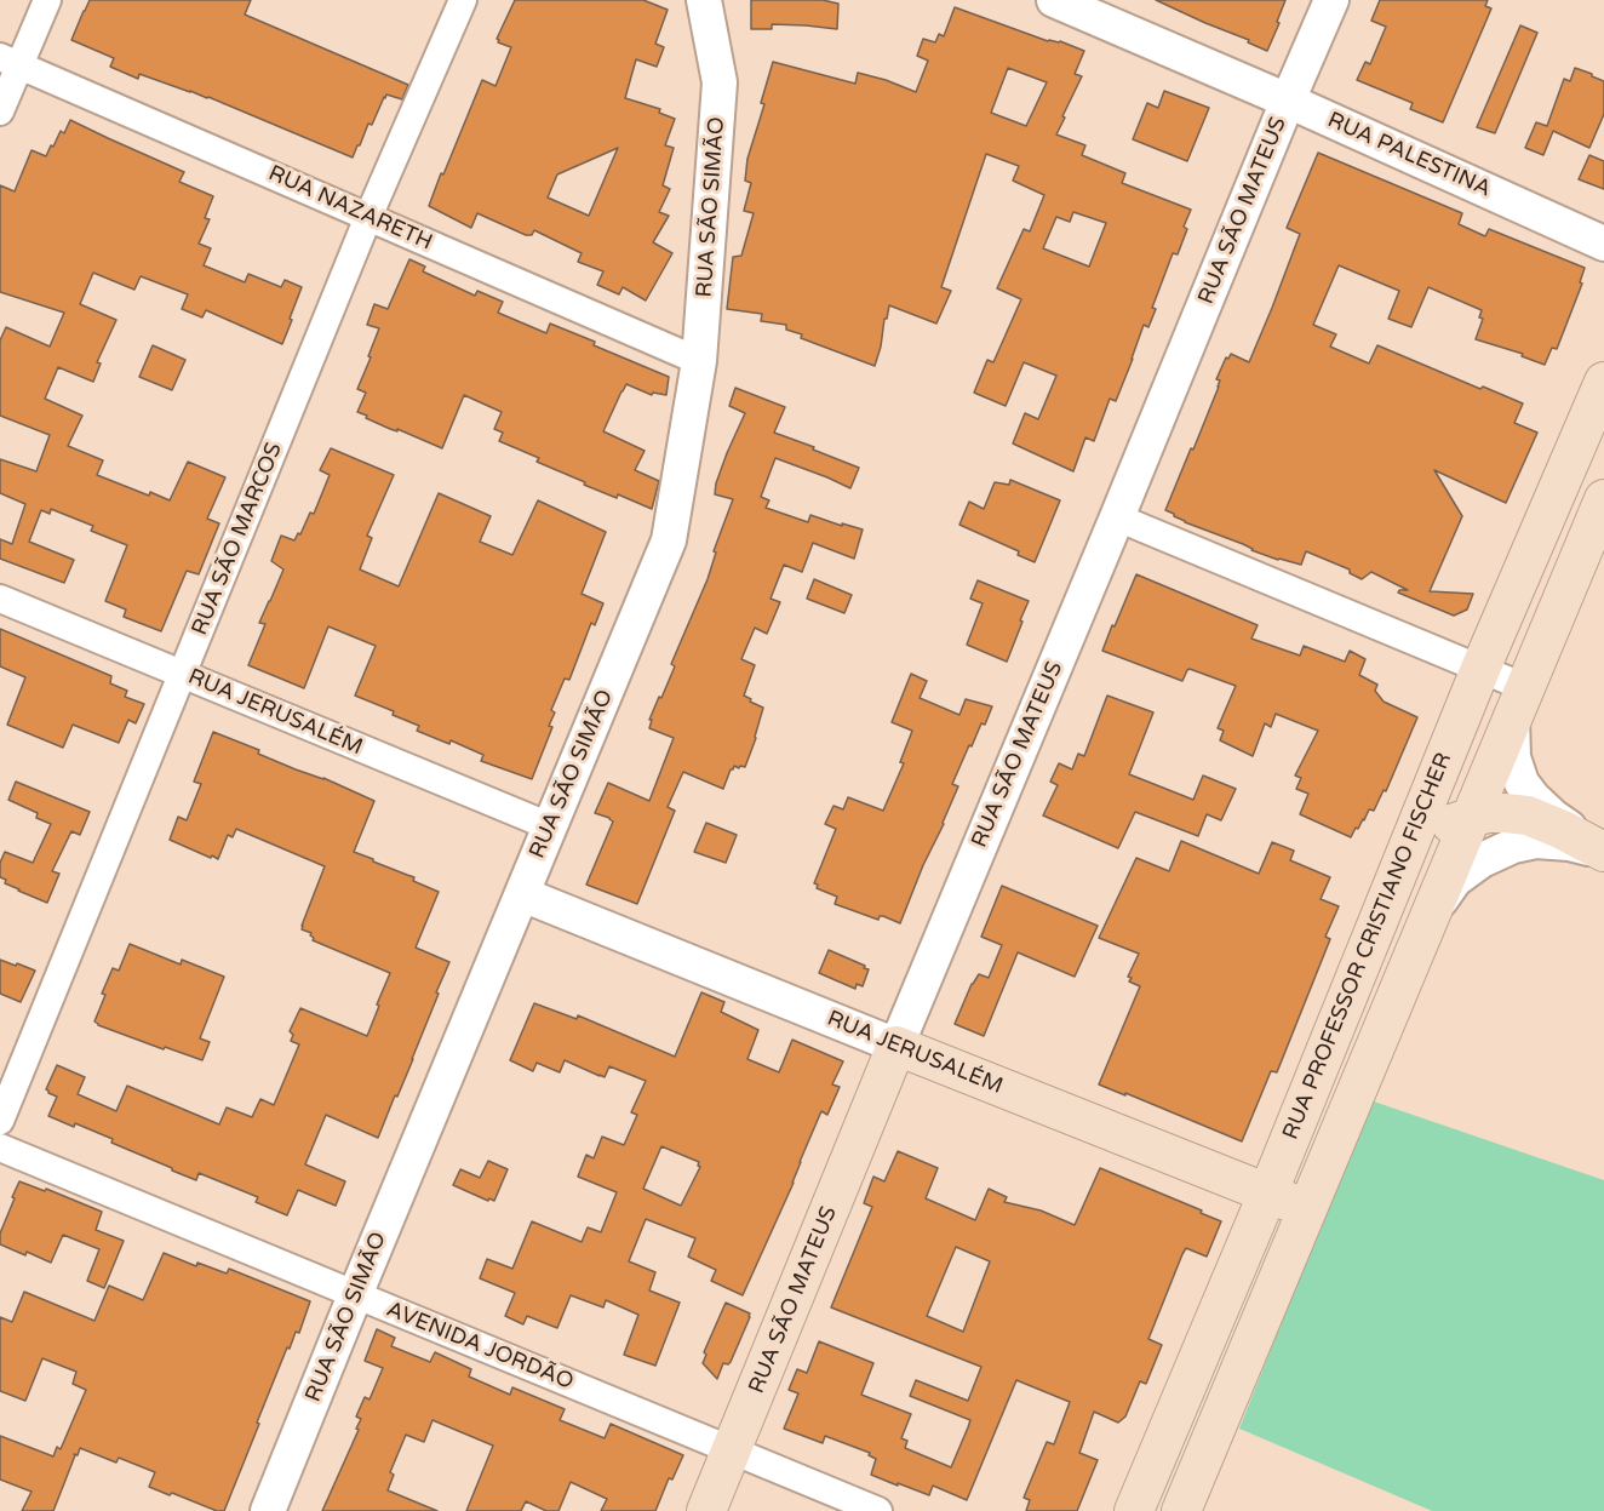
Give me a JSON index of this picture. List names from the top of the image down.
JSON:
{
  "streets": {
    "main road": ["RUA SÃO MATEUS", "RUA JERUSALÉM", "RUA PROFESSOR CRISTIANO FISCHER"],
    "street": [
      "RUA PALESTINA",
      "RUA SÃO SIMÃO",
      "RUA NAZARETH",
      "RUA SÃO MARCOS",
      "AVENIDA JORDÃO"
    ]
  },
  "crossings": [
    ["RUA PALESTINA", "RUA SÃO MATEUS"],
    ["RUA SÃO SIMÃO", "RUA NAZARETH"],
    ["RUA SÃO SIMÃO", "RUA JERUSALÉM"],
    ["RUA SÃO SIMÃO", "AVENIDA JORDÃO"],
    ["RUA NAZARETH", "RUA SÃO MARCOS"],
    ["RUA SÃO MATEUS", "RUA JERUSALÉM"],
    ["RUA SÃO MATEUS", "AVENIDA JORDÃO"],
    ["RUA SÃO MARCOS", "RUA JERUSALÉM"],
    ["RUA JERUSALÉM", "RUA PROFESSOR CRISTIANO FISCHER"]
  ]
}
